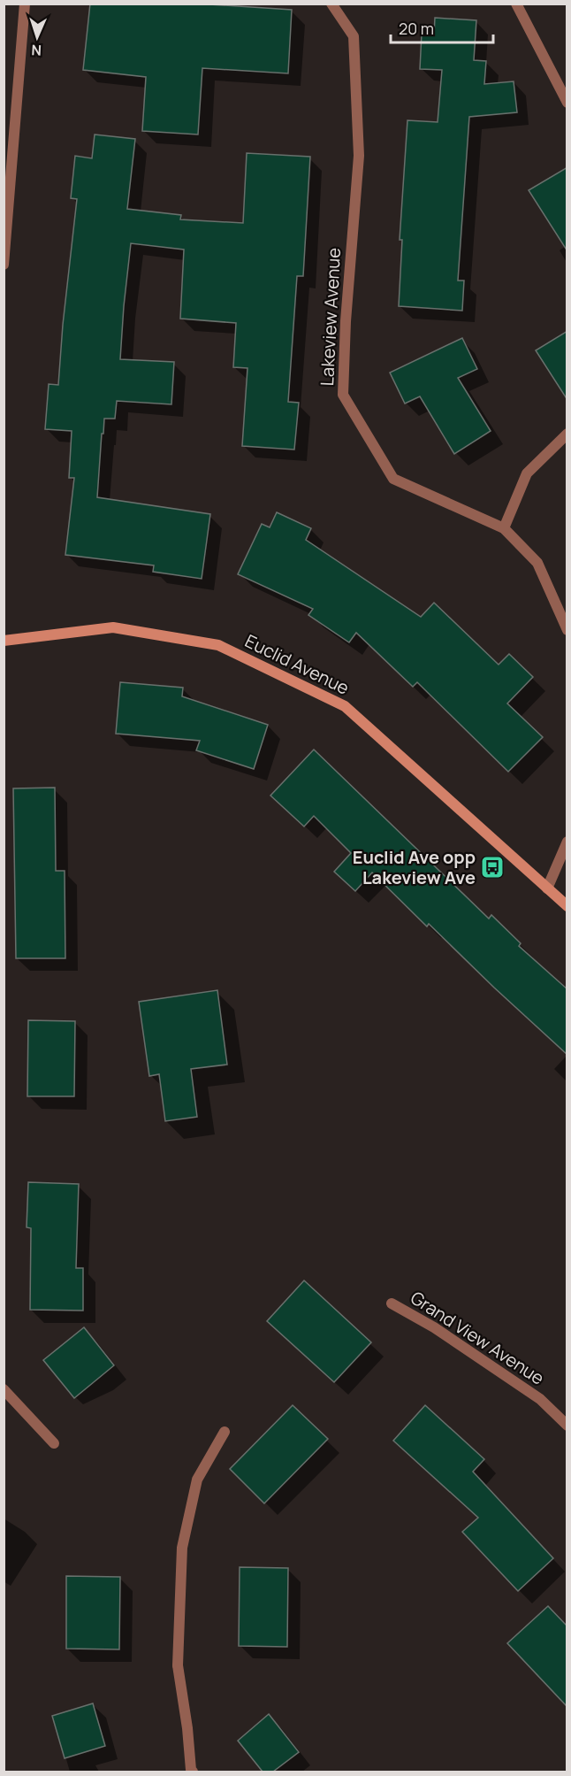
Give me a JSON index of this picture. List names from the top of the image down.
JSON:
{
  "streets": {
    "street": ["Lakeview Avenue", "Euclid Avenue", "Grand View Avenue"]
  },
  "places": {
    "bus stop": ["Euclid Ave opp Lakeview Ave"]
  },
  "scale_bar": "20 m",
  "north": "bottom"
}
